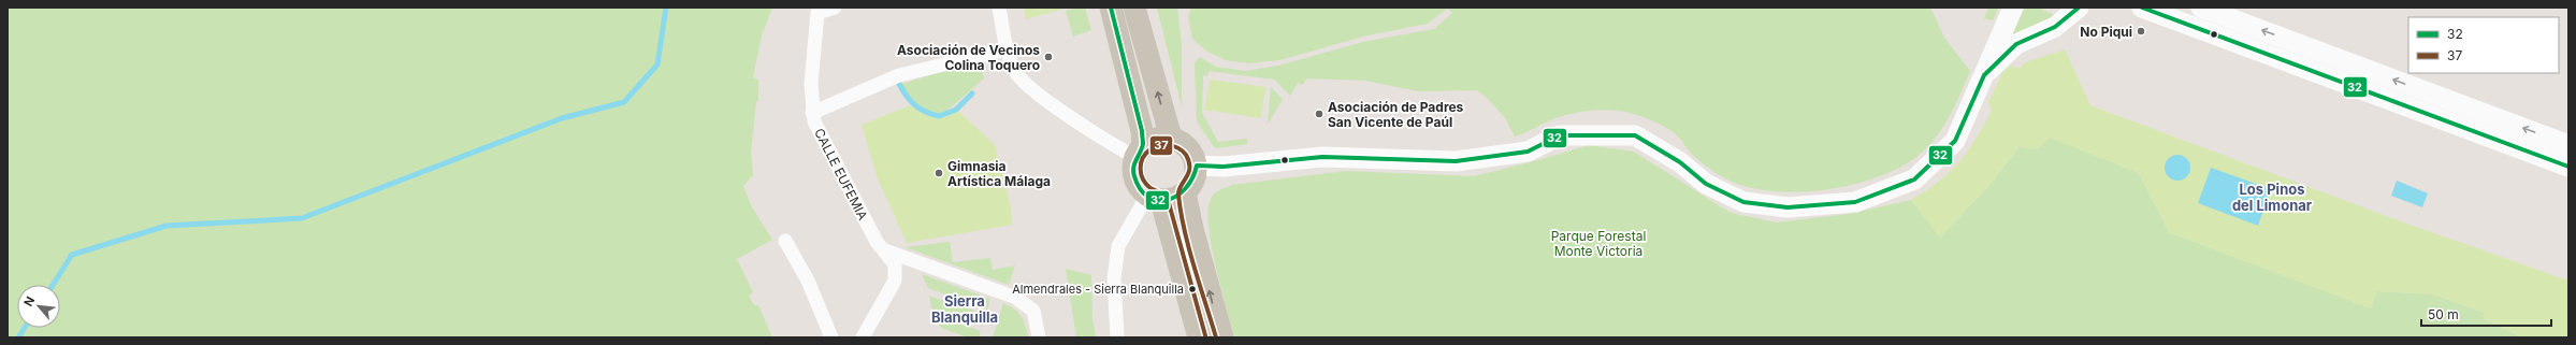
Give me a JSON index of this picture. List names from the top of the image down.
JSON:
{
  "streets": {
    "street": ["CALLE EUFEMIA"]
  },
  "districts": ["Los Pinos del Limonar", "Sierra Blanquilla"],
  "parks": ["Parque Forestal Monte Victoria"],
  "places": [
    "No Piqui",
    "Asociación de Vecinos Colina Toquero",
    "Asociación de Padres San Vicente de Paúl",
    "Gimnasia Artística Málaga",
    "Almendrales - Sierra Blanquilla"
  ],
  "lines": ["transit line 32", "transit line 37"],
  "legend": ["32", "37"],
  "scale_bar": "50 m",
  "north": "top left"
}
